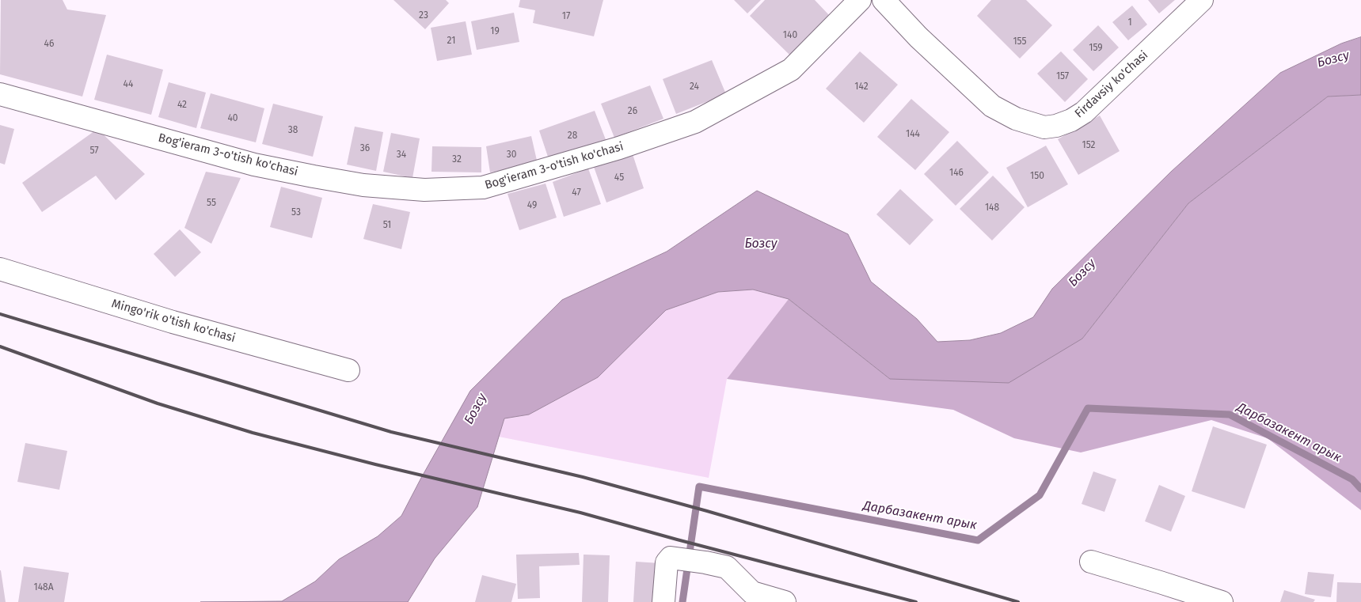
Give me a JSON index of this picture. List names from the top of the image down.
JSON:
{
  "streets": {
    "street": ["Firdavsiy ko'chasi", "Bog'ieram 3-o'tish ko'chasi", "Mingo'rik o'tish ko'chasi"]
  },
  "water": ["Бозсу", "Дарбазакент арык"],
  "house_numbers": [
    "23",
    "17",
    "1",
    "19",
    "140",
    "21",
    "155",
    "46",
    "159",
    "157",
    "44",
    "24",
    "142",
    "42",
    "26",
    "40",
    "38",
    "144",
    "28",
    "152",
    "36",
    "57",
    "34",
    "30",
    "32",
    "146",
    "150",
    "45",
    "47",
    "55",
    "49",
    "148",
    "53",
    "51",
    "148А"
  ]
}
